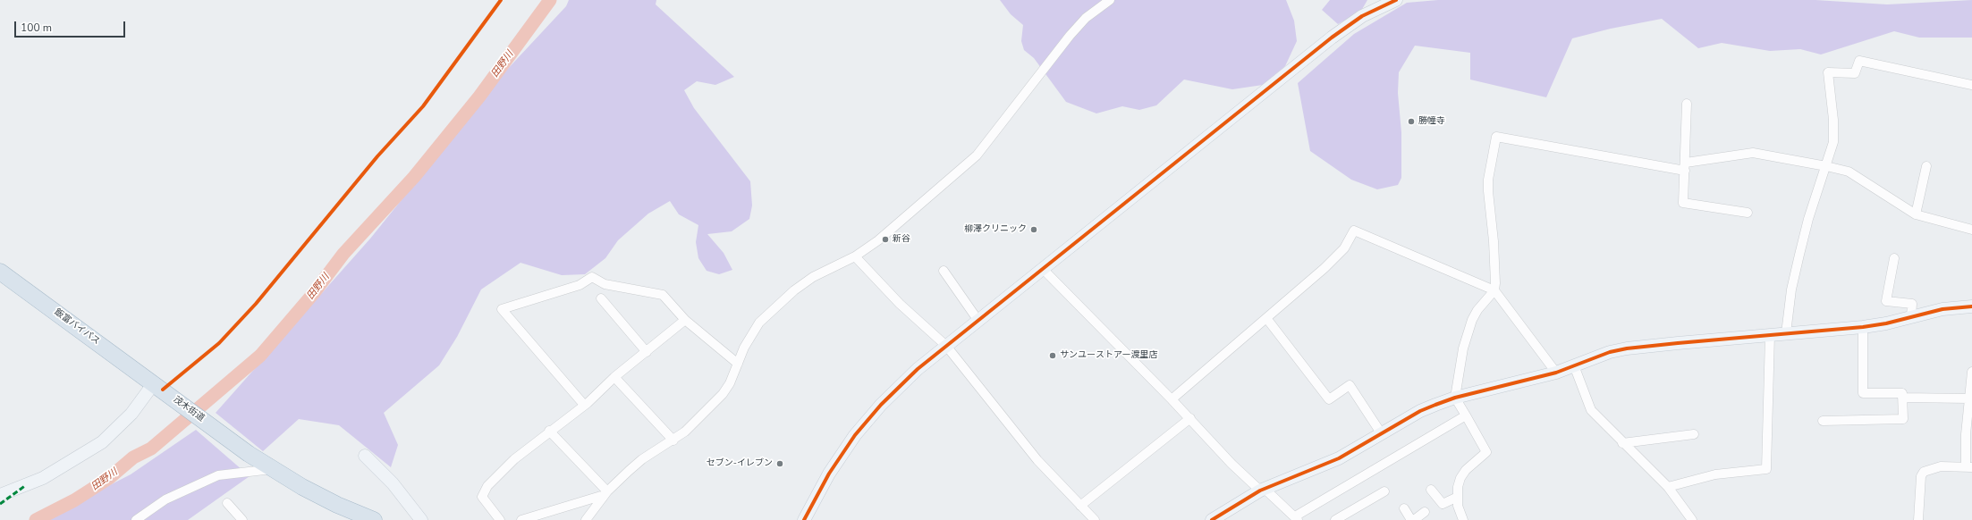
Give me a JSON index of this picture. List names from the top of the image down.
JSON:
{
  "streets": {
    "highway": ["飯富バイパス", "茂木街道"]
  },
  "crossings": [
    ["飯富バイパス", "茂木街道"]
  ],
  "water": ["田野川"],
  "places": [
    "勝幢寺",
    "柳澤クリニック",
    "新谷",
    "サンユーストアー渡里店",
    "セブン-イレブン"
  ],
  "scale_bar": "100 m"
}
